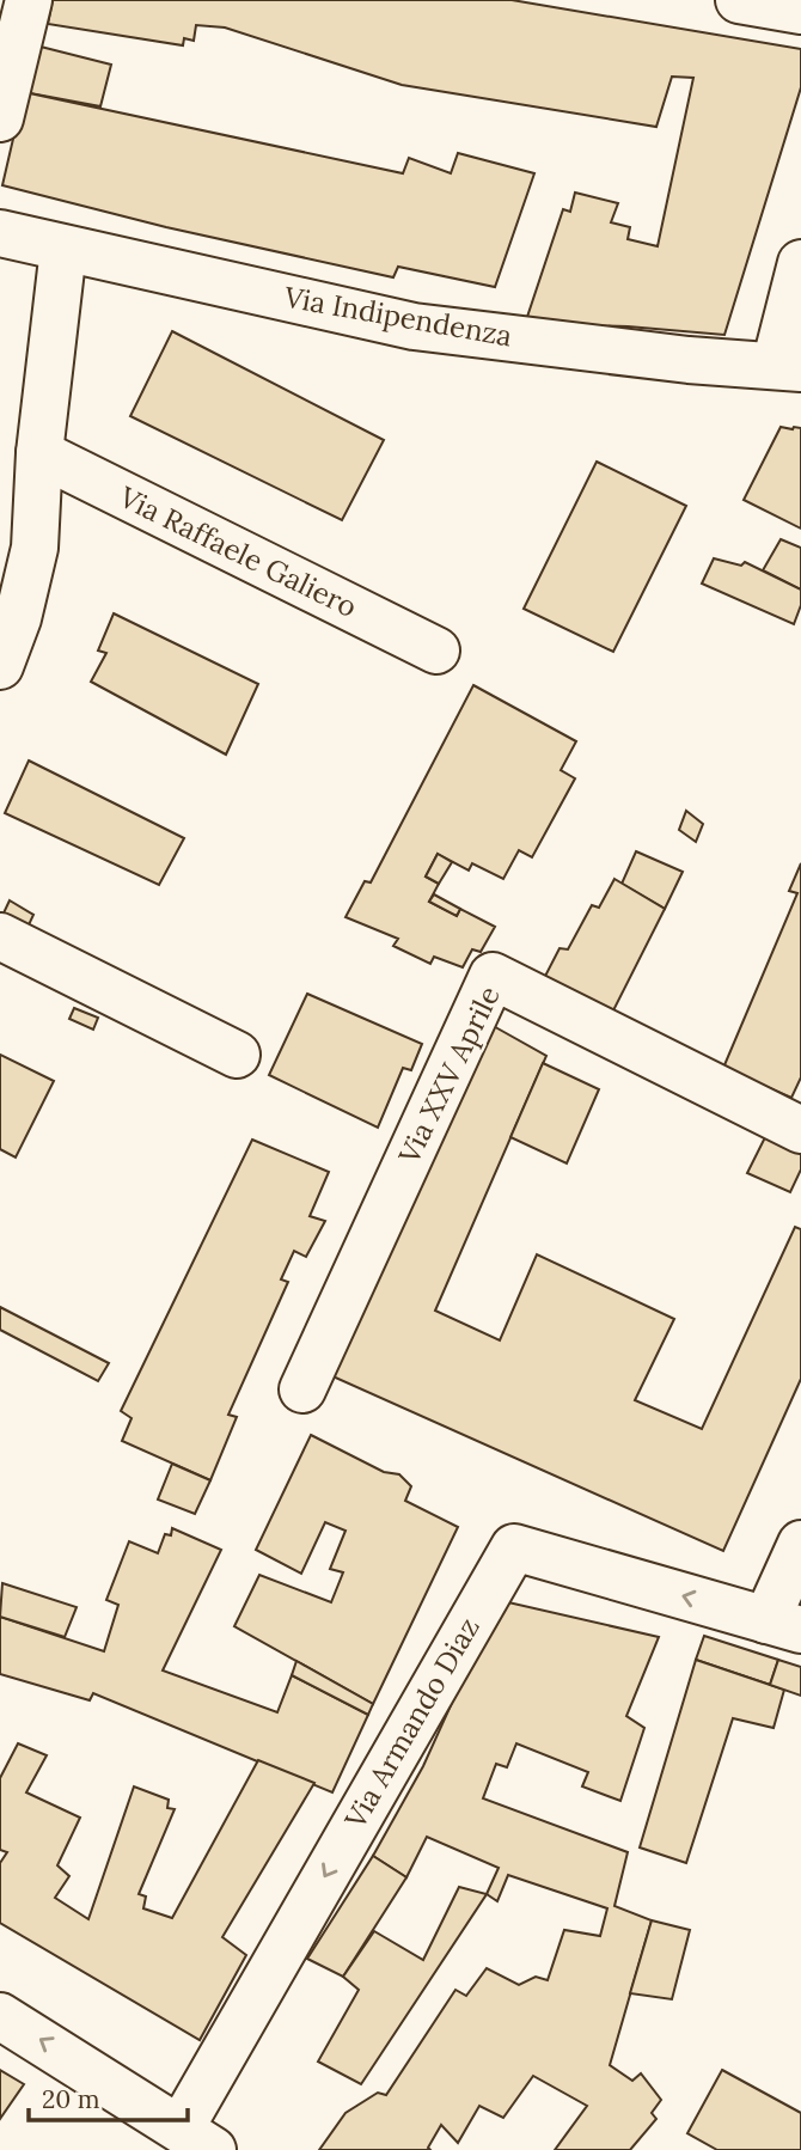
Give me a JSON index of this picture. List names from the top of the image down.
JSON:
{
  "streets": {
    "street": [
      "Via Indipendenza",
      "Via Raffaele Galiero",
      "Via XXV Aprile",
      "Via Armando Diaz"
    ]
  },
  "one_way": ["Via Armando Diaz"],
  "scale_bar": "20 m"
}
